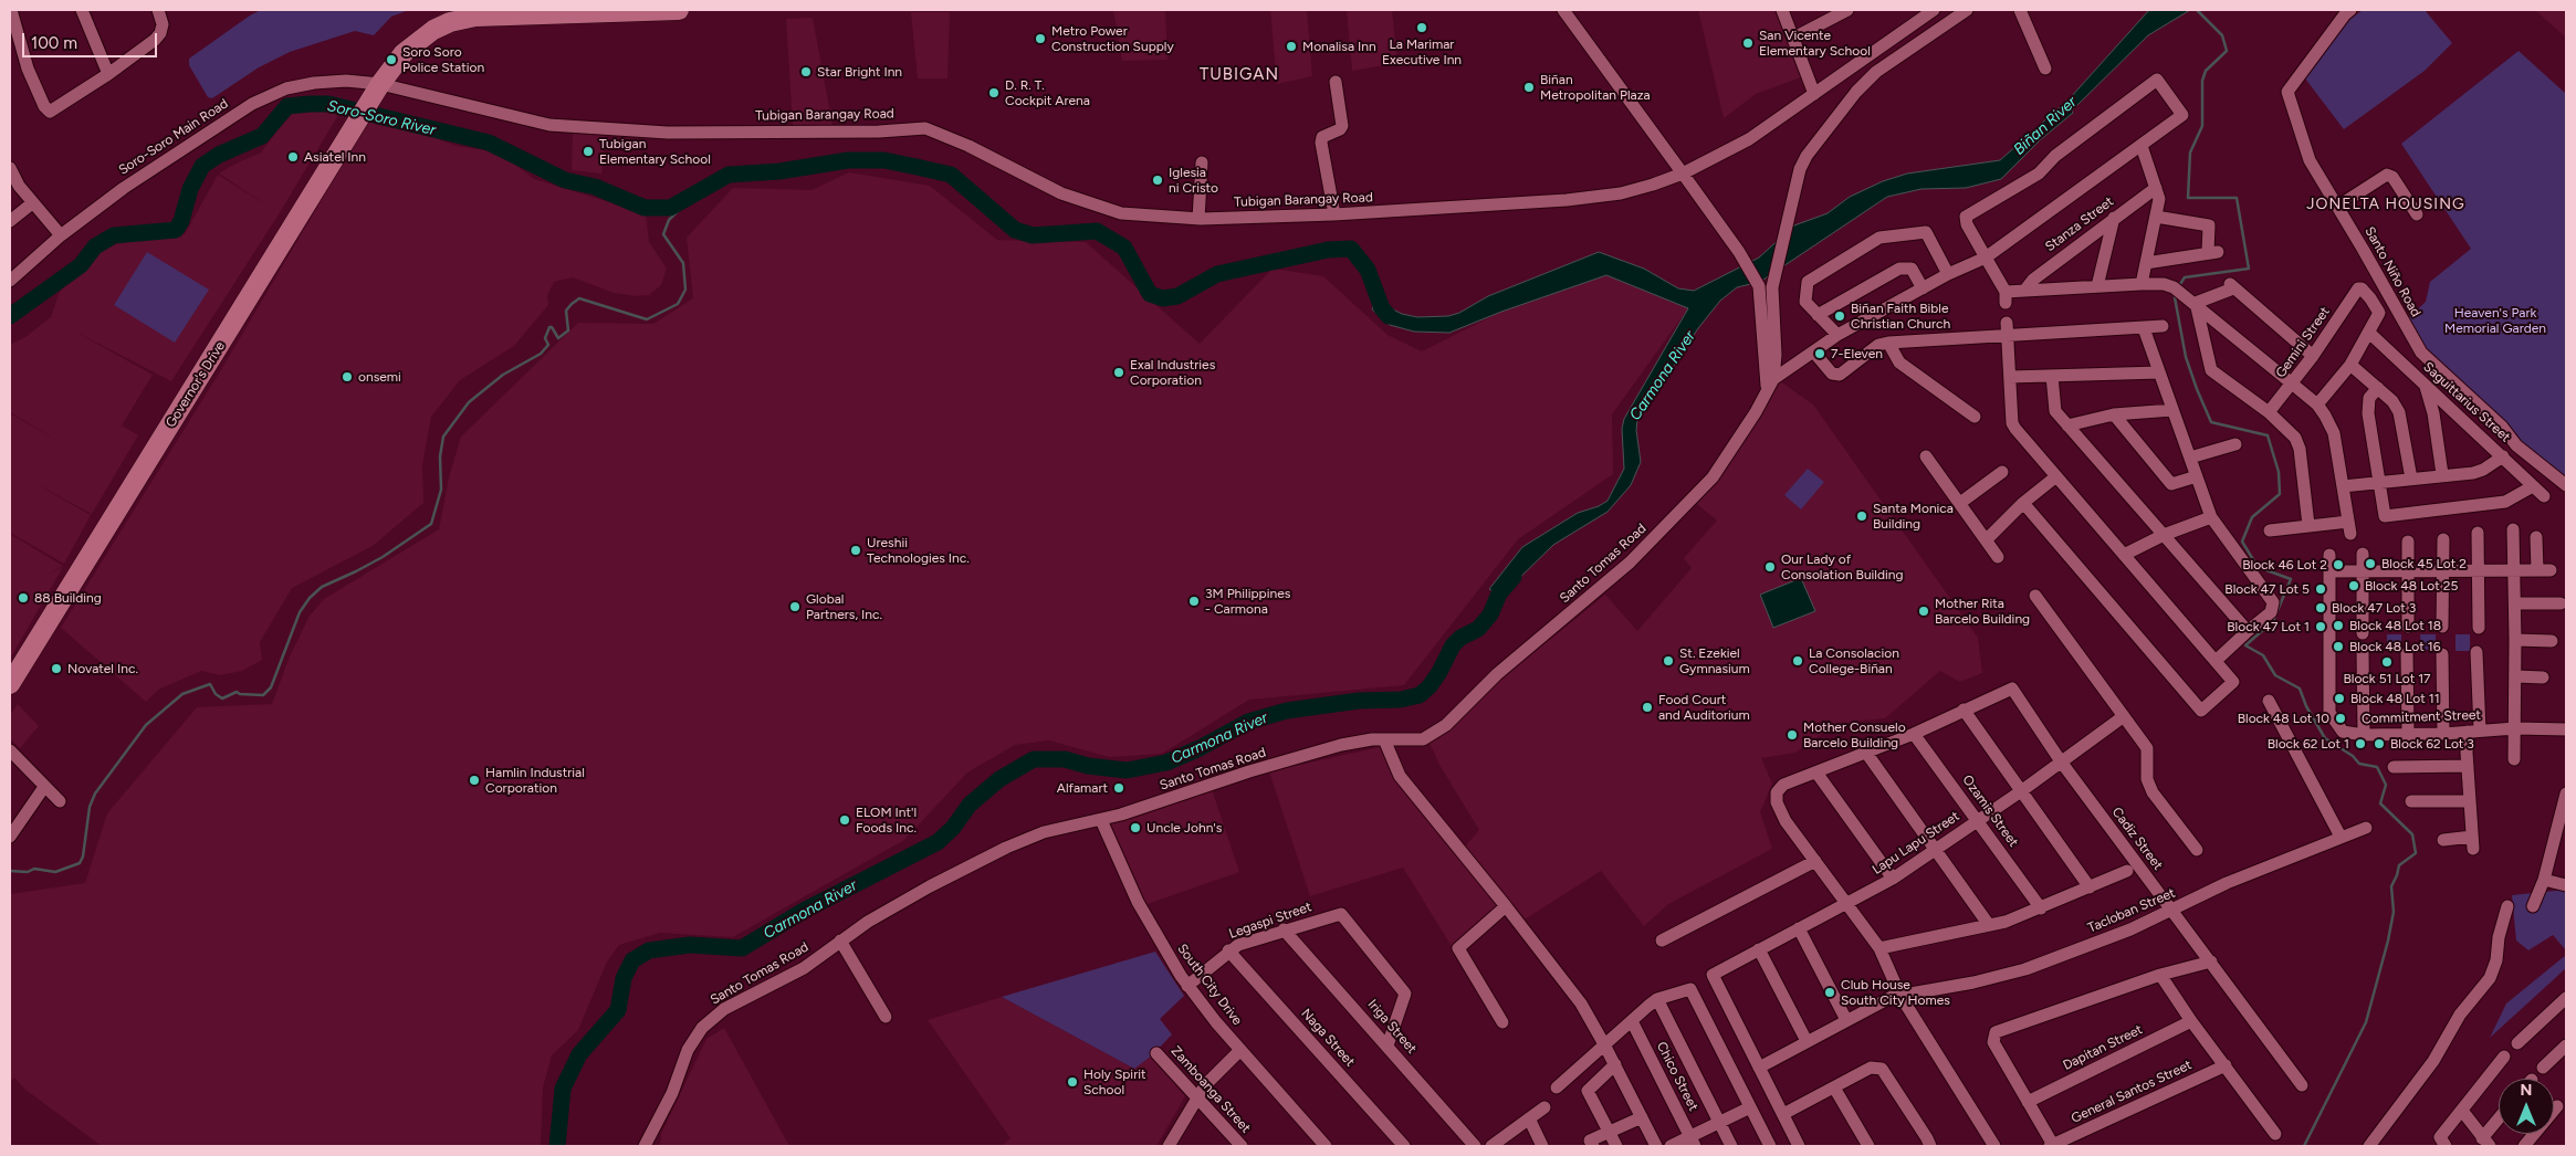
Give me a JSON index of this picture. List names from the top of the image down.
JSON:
{
  "streets": {
    "highway": ["Governor's Drive"],
    "street": [
      "Tubigan Barangay Road",
      "Soro-Soro Main Road",
      "Stanza Street",
      "Santo Niño Road",
      "Gemini Street",
      "Saguittarius Street",
      "Santo Tomas Road",
      "Commitment Street",
      "Ozamis Street",
      "Cadiz Street",
      "Lapu Lapu Street",
      "Tacloban Street",
      "Legaspi Street",
      "South City Drive",
      "Iriga Street",
      "Naga Street",
      "Dapitan Street",
      "Chico Street",
      "Zamboanga Street",
      "General Santos Street"
    ]
  },
  "crossings": [
    ["Tubigan Barangay Road", "Soro-Soro Main Road"],
    ["Tubigan Barangay Road", "Governor's Drive"],
    ["Soro-Soro Main Road", "Governor's Drive"],
    ["Gemini Street", "Saguittarius Street"],
    ["Santo Tomas Road", "South City Drive"],
    ["Ozamis Street", "Lapu Lapu Street"],
    ["Cadiz Street", "Lapu Lapu Street"],
    ["Cadiz Street", "Tacloban Street"],
    ["Lapu Lapu Street", "Tacloban Street"],
    ["Legaspi Street", "South City Drive"],
    ["Legaspi Street", "Iriga Street"],
    ["Legaspi Street", "Naga Street"]
  ],
  "districts": ["TUBIGAN", "JONELTA HOUSING"],
  "water": ["Soro-Soro River", "Biñan River", "Carmona River"],
  "parks": ["Heaven's Park Memorial Garden"],
  "places": [
    "La Marimar Executive Inn",
    "Metro Power Construction Supply",
    "San Vicente Elementary School",
    "Monalisa Inn",
    "Soro Soro Police Station",
    "Star Bright Inn",
    "Biñan Metropolitan Plaza",
    "D. R. T. Cockpit Arena",
    "Tubigan Elementary School",
    "Asiatel Inn",
    "Iglesia ni Cristo",
    "Biñan Faith Bible Christian Church",
    "7-Eleven",
    "Exal Industries Corporation",
    "onsemi",
    "Santa Monica Building",
    "Ureshii Technologies Inc.",
    "Block 45 Lot 2",
    "Block 46 Lot 2",
    "Our Lady of Consolation Building",
    "Block 48 Lot 25",
    "Block 47 Lot 5",
    "88 Building",
    "3M Philippines - Carmona",
    "Global Partners, Inc.",
    "Block 47 Lot 3",
    "Mother Rita Barcelo Building",
    "Block 48 Lot 18",
    "Block 47 Lot 1",
    "Block 48 Lot 16",
    "St. Ezekiel Gymnasium",
    "La Consolacion College-Biñan",
    "Block 51 Lot 17",
    "Novatel Inc.",
    "Block 48 Lot 11",
    "Food Court and Auditorium",
    "Block 48 Lot 10",
    "Mother Consuelo Barcelo Building",
    "Block 62 Lot 1",
    "Block 62 Lot 3",
    "Hamlin Industrial Corporation",
    "Alfamart",
    "ELOM Int'l Foods Inc.",
    "Uncle John's",
    "Club House South City Homes",
    "Holy Spirit School"
  ],
  "scale_bar": "100 m",
  "north": "top"
}
